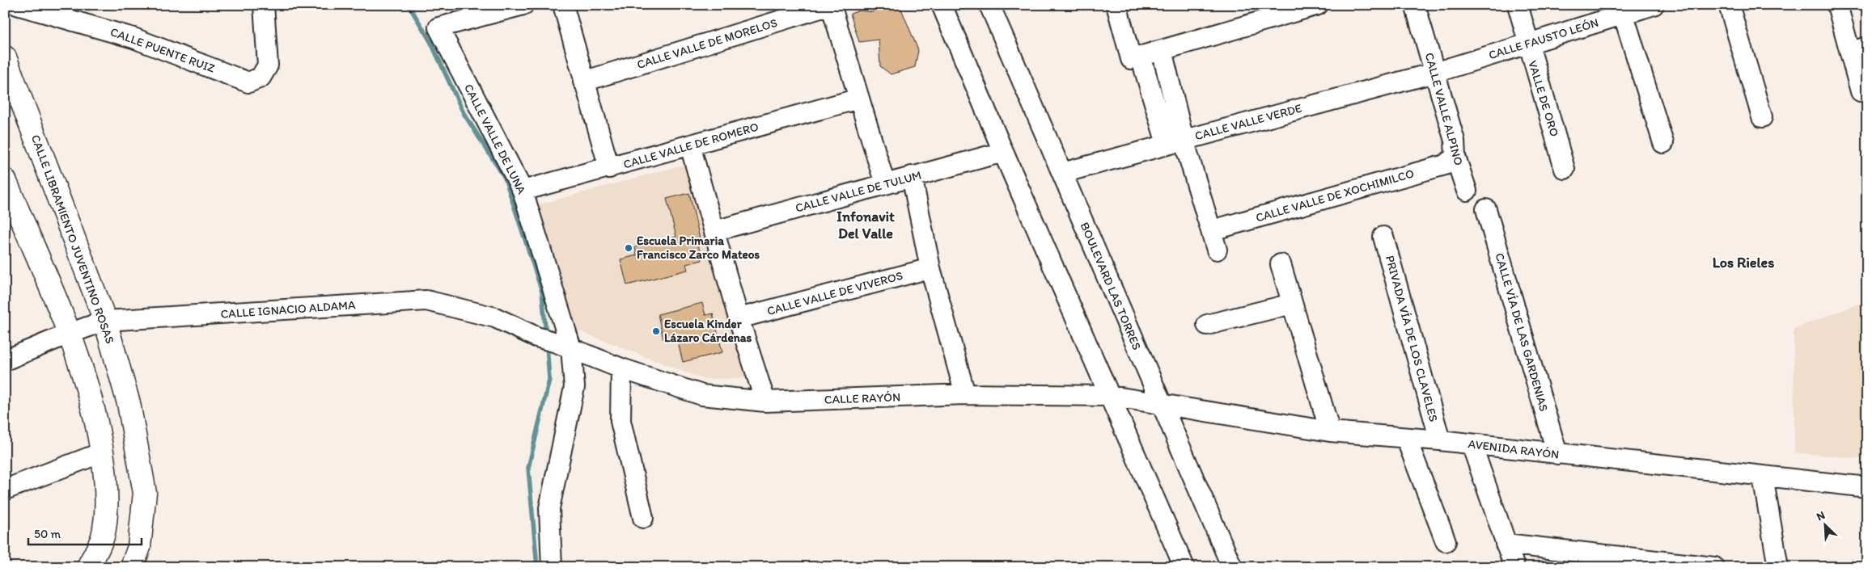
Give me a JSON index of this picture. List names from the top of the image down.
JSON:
{
  "streets": {
    "main road": ["CALLE LIBRAMIENTO JUVENTINO ROSAS"],
    "street": [
      "CALLE FAUSTO LEÓN",
      "CALLE VALLE DE MORELOS",
      "CALLE PUENTE RUIZ",
      "VALLE DE ORO",
      "CALLE VALLE ALPINO",
      "CALLE VALLE VERDE",
      "CALLE VALLE DE LUNA",
      "CALLE VALLE DE ROMERO",
      "CALLE VALLE DE TULUM",
      "CALLE VALLE DE XOCHIMILCO",
      "BOULEVARD LAS TORRES",
      "CALLE VALLE DE VIVEROS",
      "CALLE IGNACIO ALDAMA",
      "CALLE VÍA DE LAS GARDENIAS",
      "PRIVADA VÍA DE LOS CLAVELES",
      "CALLE RAYÓN",
      "AVENIDA RAYÓN"
    ]
  },
  "crossings": [
    ["CALLE FAUSTO LEÓN", "VALLE DE ORO"],
    ["CALLE FAUSTO LEÓN", "CALLE VALLE ALPINO"],
    ["CALLE FAUSTO LEÓN", "CALLE VALLE VERDE"],
    ["CALLE VALLE ALPINO", "CALLE VALLE VERDE"],
    ["CALLE VALLE ALPINO", "CALLE VALLE DE XOCHIMILCO"],
    ["CALLE VALLE VERDE", "BOULEVARD LAS TORRES"],
    ["CALLE VALLE DE LUNA", "CALLE VALLE DE ROMERO"],
    ["CALLE VALLE DE LUNA", "CALLE IGNACIO ALDAMA"],
    ["CALLE VALLE DE LUNA", "CALLE RAYÓN"],
    ["CALLE LIBRAMIENTO JUVENTINO ROSAS", "CALLE IGNACIO ALDAMA"],
    ["BOULEVARD LAS TORRES", "CALLE RAYÓN"],
    ["BOULEVARD LAS TORRES", "AVENIDA RAYÓN"],
    ["CALLE IGNACIO ALDAMA", "CALLE RAYÓN"],
    ["CALLE VÍA DE LAS GARDENIAS", "AVENIDA RAYÓN"],
    ["PRIVADA VÍA DE LOS CLAVELES", "AVENIDA RAYÓN"],
    ["CALLE RAYÓN", "AVENIDA RAYÓN"]
  ],
  "districts": ["Infonavit Del Valle", "Los Rieles"],
  "places": ["Escuela Primaria Francisco Zarco Mateos", "Escuela Kinder Lázaro Cárdenas"],
  "scale_bar": "50 m",
  "north": "top left"
}
